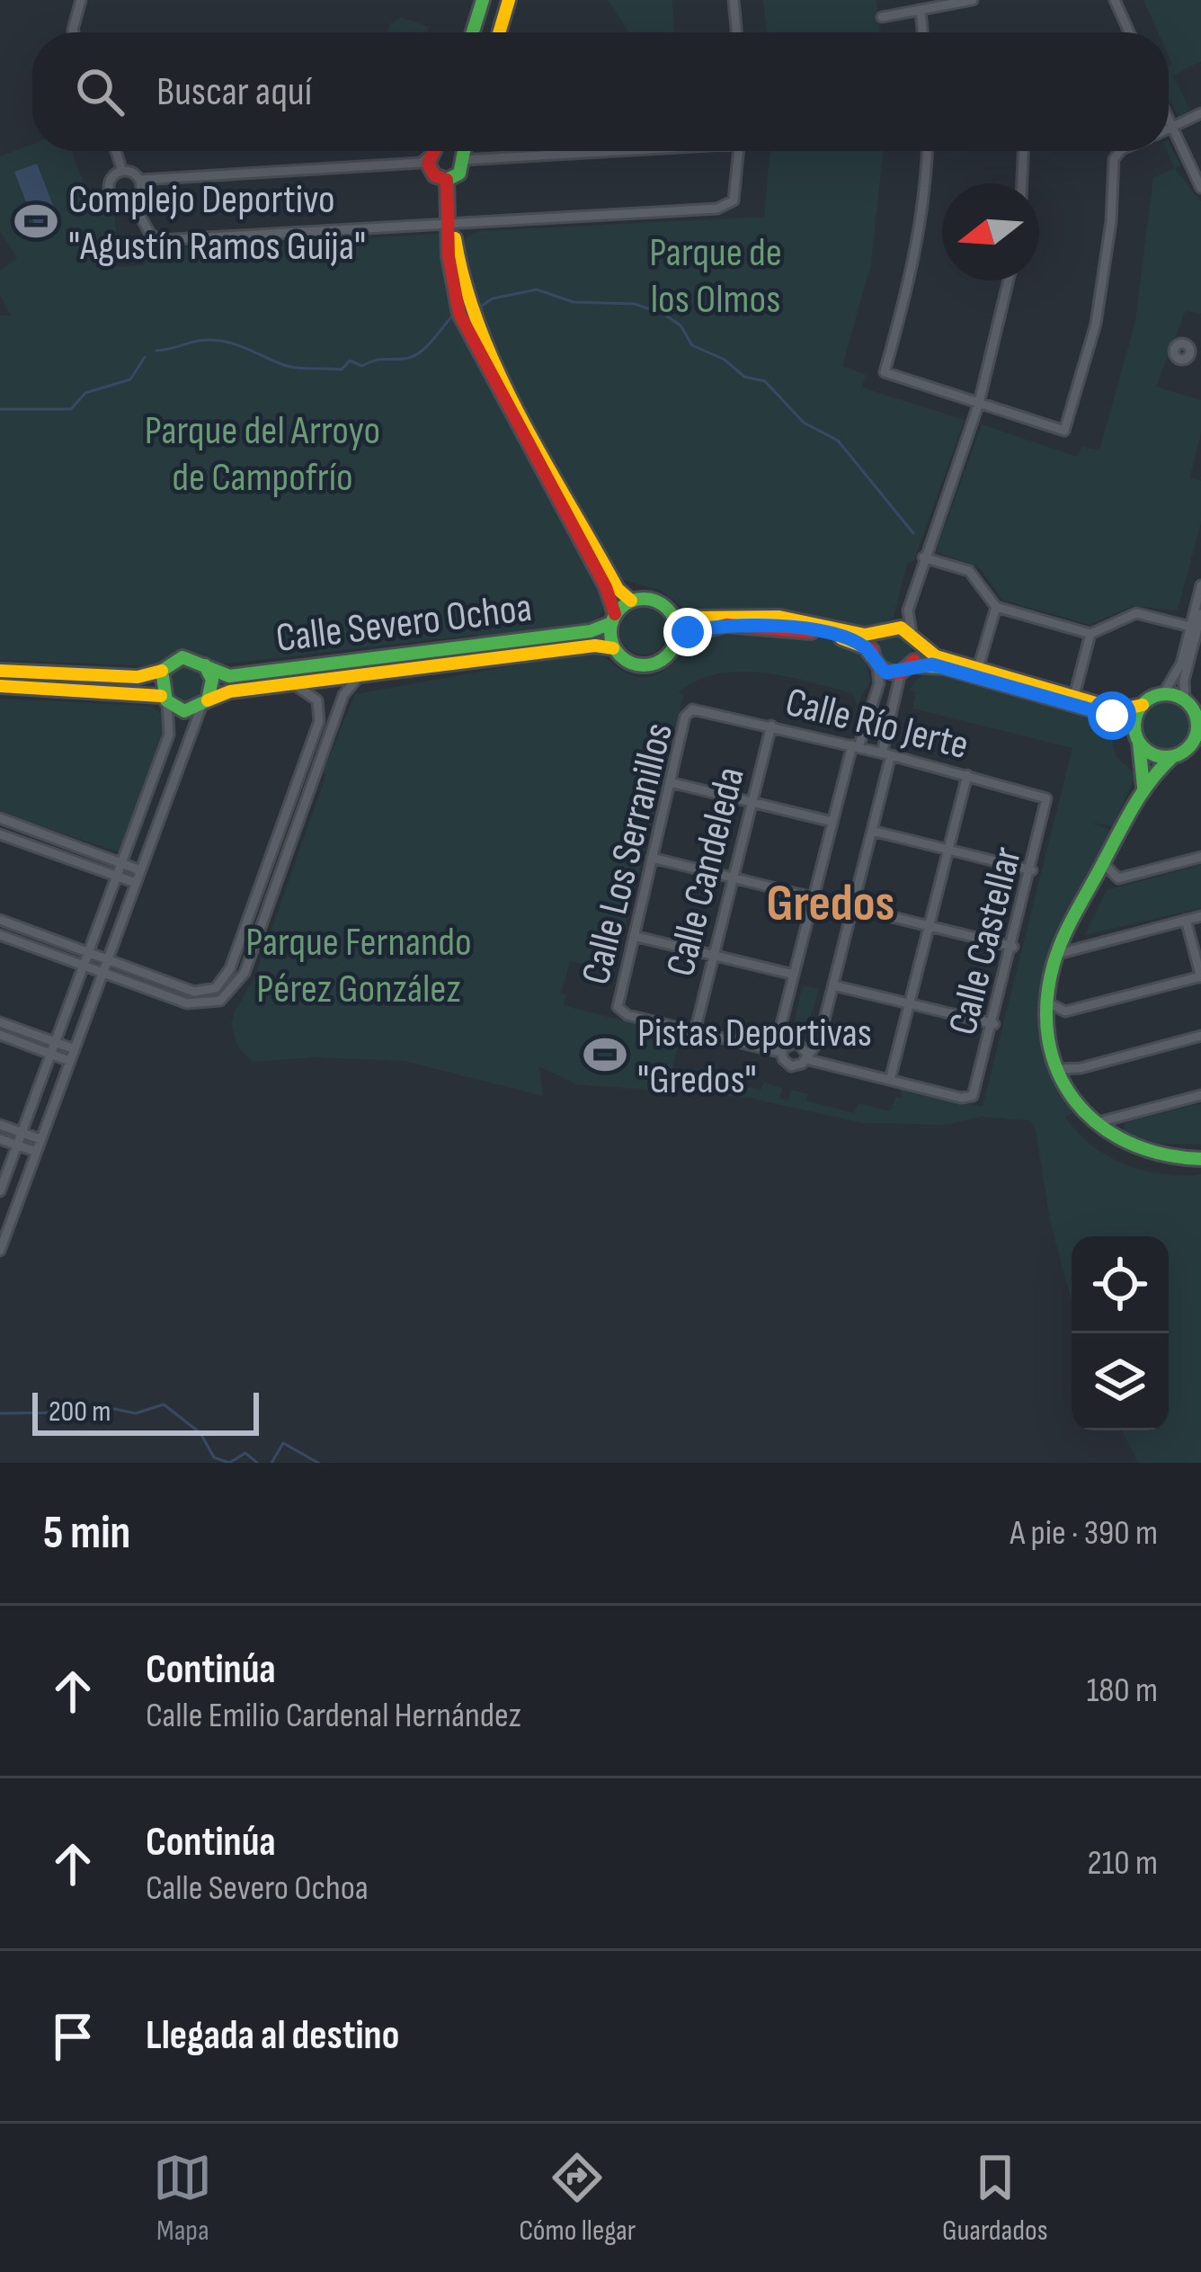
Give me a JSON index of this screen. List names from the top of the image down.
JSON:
{
  "streets": {
    "main road": ["Calle Severo Ochoa"],
    "street": [
      "Calle Río Jerte",
      "Calle Los Serranillos",
      "Calle Candeleda",
      "Calle Castellar"
    ]
  },
  "crossings": [
    ["Calle Río Jerte", "Calle Los Serranillos"],
    ["Calle Río Jerte", "Calle Candeleda"],
    ["Calle Río Jerte", "Calle Castellar"],
    ["Calle Los Serranillos", "Calle Candeleda"]
  ],
  "districts": ["Gredos"],
  "parks": ["Parque de los Olmos", "Parque del Arroyo de Campofrío", "Parque Fernando Pérez González"],
  "places": {
    "sports": ["Complejo Deportivo \"Agustín Ramos Guija\"", "Pistas Deportivas \"Gredos\""]
  },
  "scale_bar": "200 m",
  "north": "left",
  "page": {
    "search": "Buscar aquí",
    "scale": "200 m",
    "heading": ["5 min", "A pie · 390 m"],
    "list": [
      ["Continúa", "Calle Emilio Cardenal Hernández", "180 m"],
      ["Continúa", "Calle Severo Ochoa", "210 m"],
      "Llegada al destino"
    ],
    "nav": ["Mapa", "Cómo llegar", "Guardados"]
  }
}
